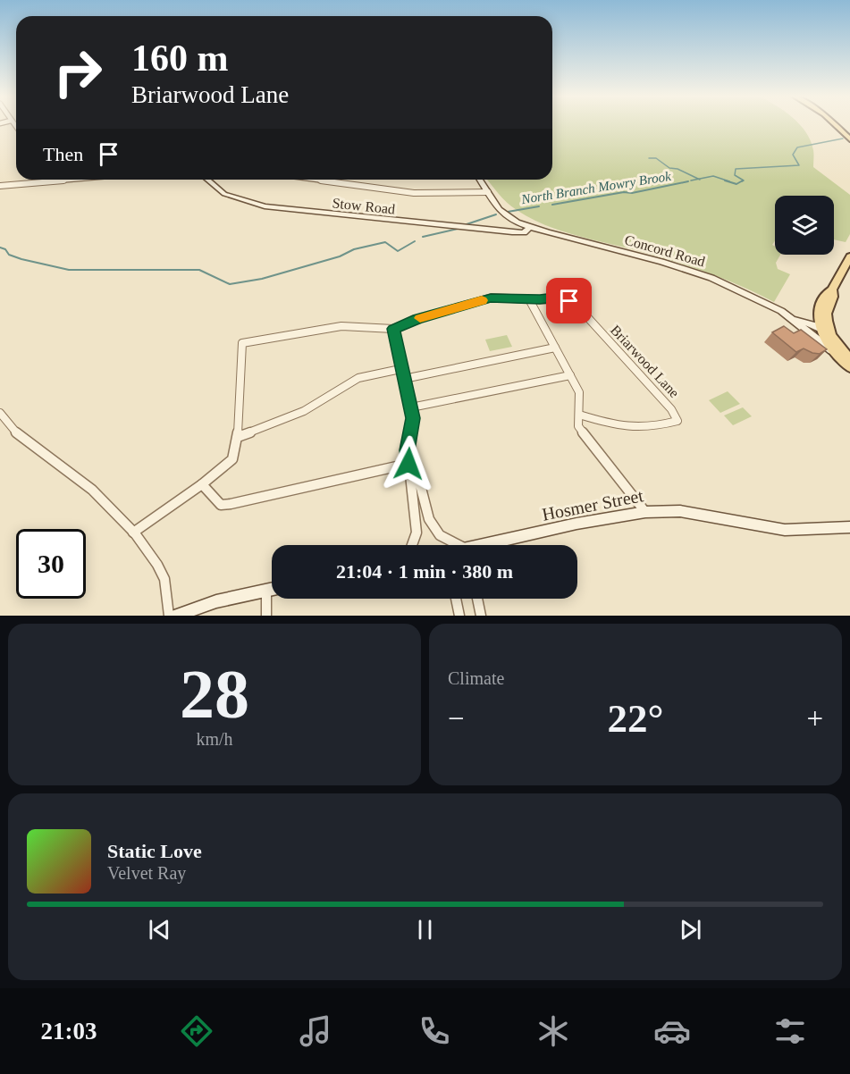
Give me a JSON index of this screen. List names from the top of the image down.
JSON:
{
  "streets": {
    "street": [
      "Stow Road",
      "Concord Road",
      "Briarwood Lane",
      "Hosmer Street"
    ]
  },
  "crossings": [
    ["Stow Road", "Concord Road"]
  ],
  "water": ["North Branch Mowry Brook"],
  "page": {
    "turn": ["160 m", "Briarwood Lane"],
    "then": "Then",
    "limit": "30",
    "trip": "21:04 · 1 min · 380 m",
    "tile": [
      ["28", "km/h"],
      "Climate"
    ],
    "heat": ["−", "22°", "+"],
    "song": ["Static Love", "Velvet Ray"],
    "tabs": "21:03"
  }
}
